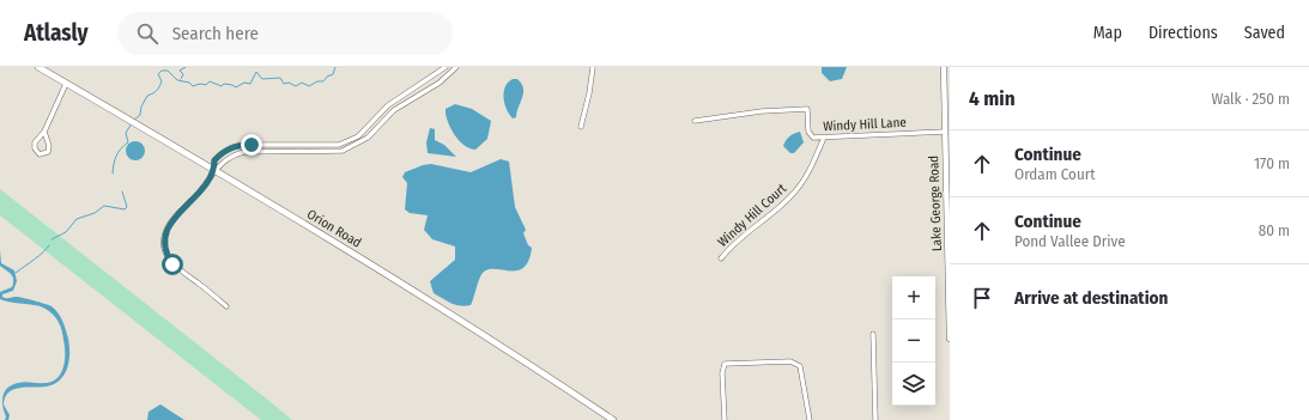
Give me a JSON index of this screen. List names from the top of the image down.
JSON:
{
  "streets": {
    "main road": ["Orion Road"],
    "street": ["Windy Hill Lane", "Lake George Road", "Windy Hill Court"]
  },
  "crossings": [
    ["Windy Hill Lane", "Lake George Road"],
    ["Windy Hill Lane", "Windy Hill Court"]
  ],
  "page": {
    "header": "Atlasly",
    "search": "Search here",
    "nav": ["Map", "Directions", "Saved"],
    "heading": ["4 min", "Walk · 250 m"],
    "list": [
      ["Continue", "Ordam Court", "170 m"],
      ["Continue", "Pond Vallee Drive", "80 m"],
      "Arrive at destination"
    ],
    "map_buttons": ["+", "−"]
  }
}
